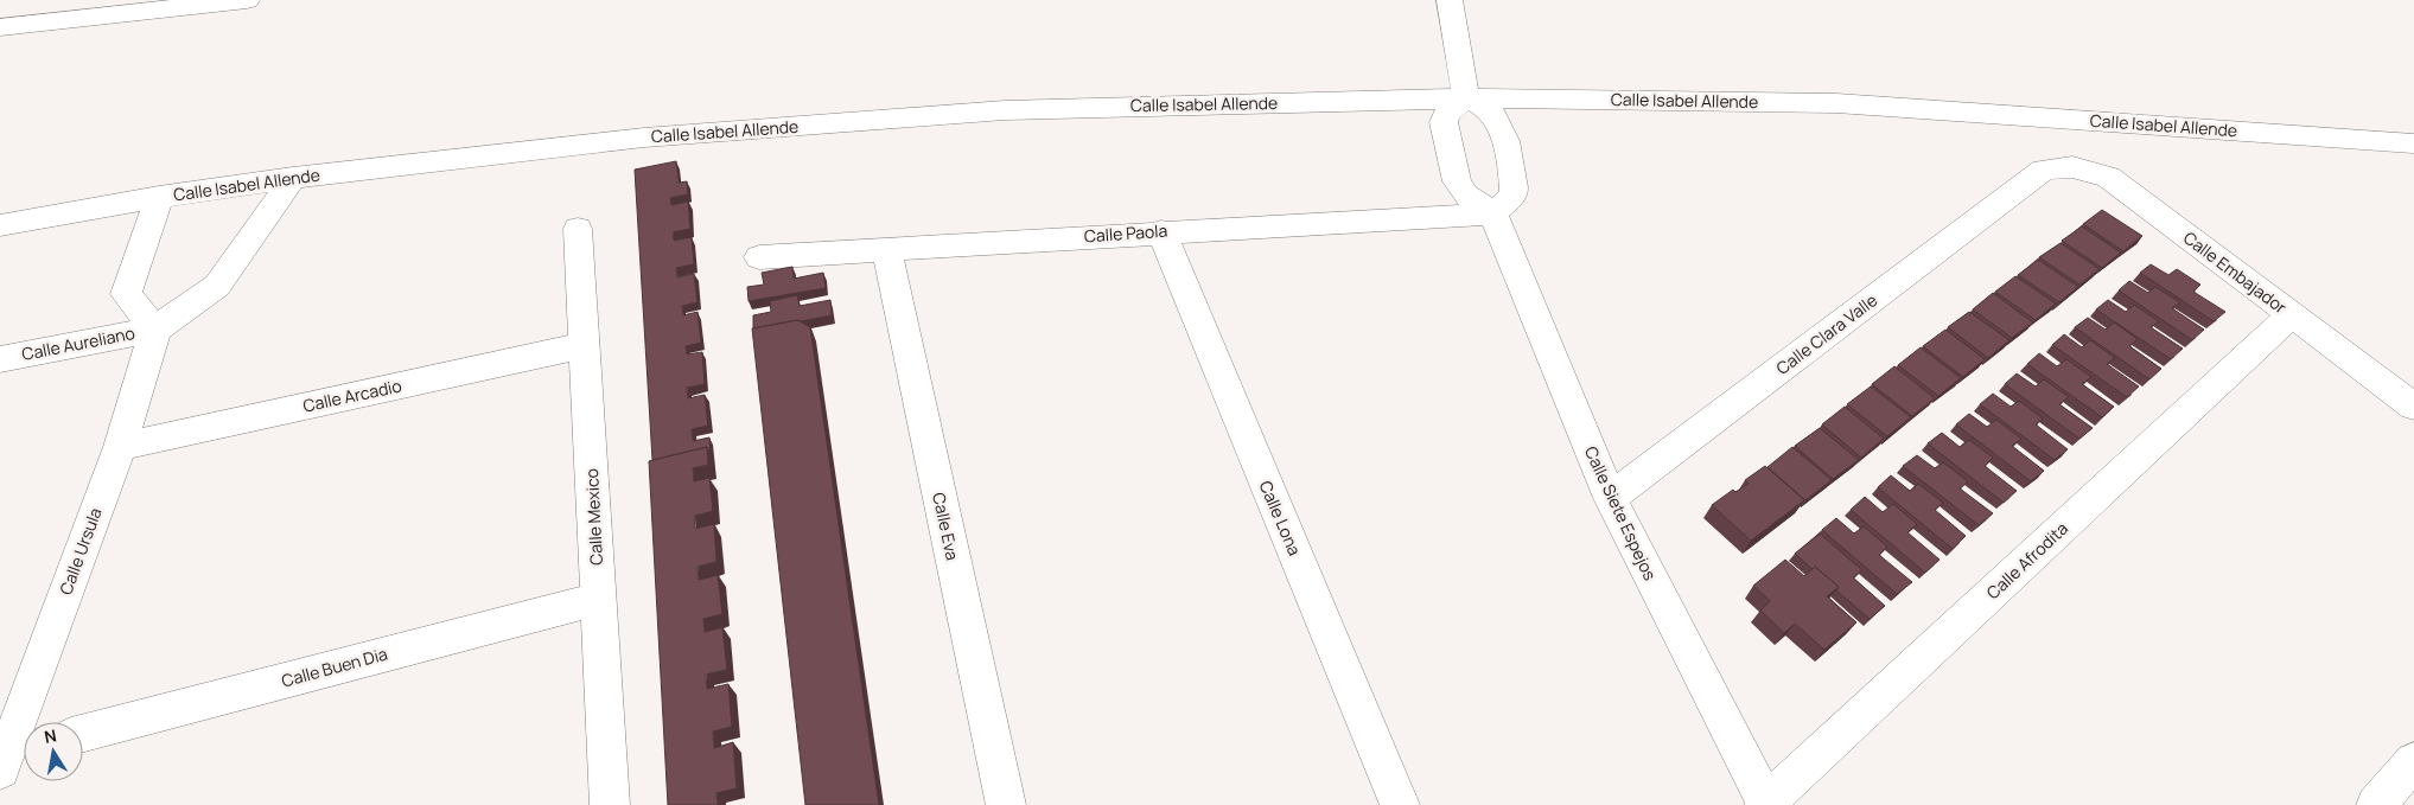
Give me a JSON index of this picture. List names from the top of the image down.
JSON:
{
  "streets": {
    "street": [
      "Calle Isabel Allende",
      "Calle Paola",
      "Calle Embajador",
      "Calle Clara Valle",
      "Calle Aureliano",
      "Calle Arcadio",
      "Calle Siete Espejos",
      "Calle Mexico",
      "Calle Lona",
      "Calle Eva",
      "Calle Ursula",
      "Calle Afrodita",
      "Calle Buen Dia"
    ]
  },
  "crossings": [
    ["Calle Paola", "Calle Siete Espejos"],
    ["Calle Paola", "Calle Lona"],
    ["Calle Paola", "Calle Eva"],
    ["Calle Embajador", "Calle Clara Valle"],
    ["Calle Embajador", "Calle Afrodita"],
    ["Calle Clara Valle", "Calle Siete Espejos"],
    ["Calle Aureliano", "Calle Ursula"],
    ["Calle Arcadio", "Calle Mexico"],
    ["Calle Arcadio", "Calle Ursula"],
    ["Calle Siete Espejos", "Calle Afrodita"],
    ["Calle Mexico", "Calle Buen Dia"]
  ],
  "north": "top"
}
